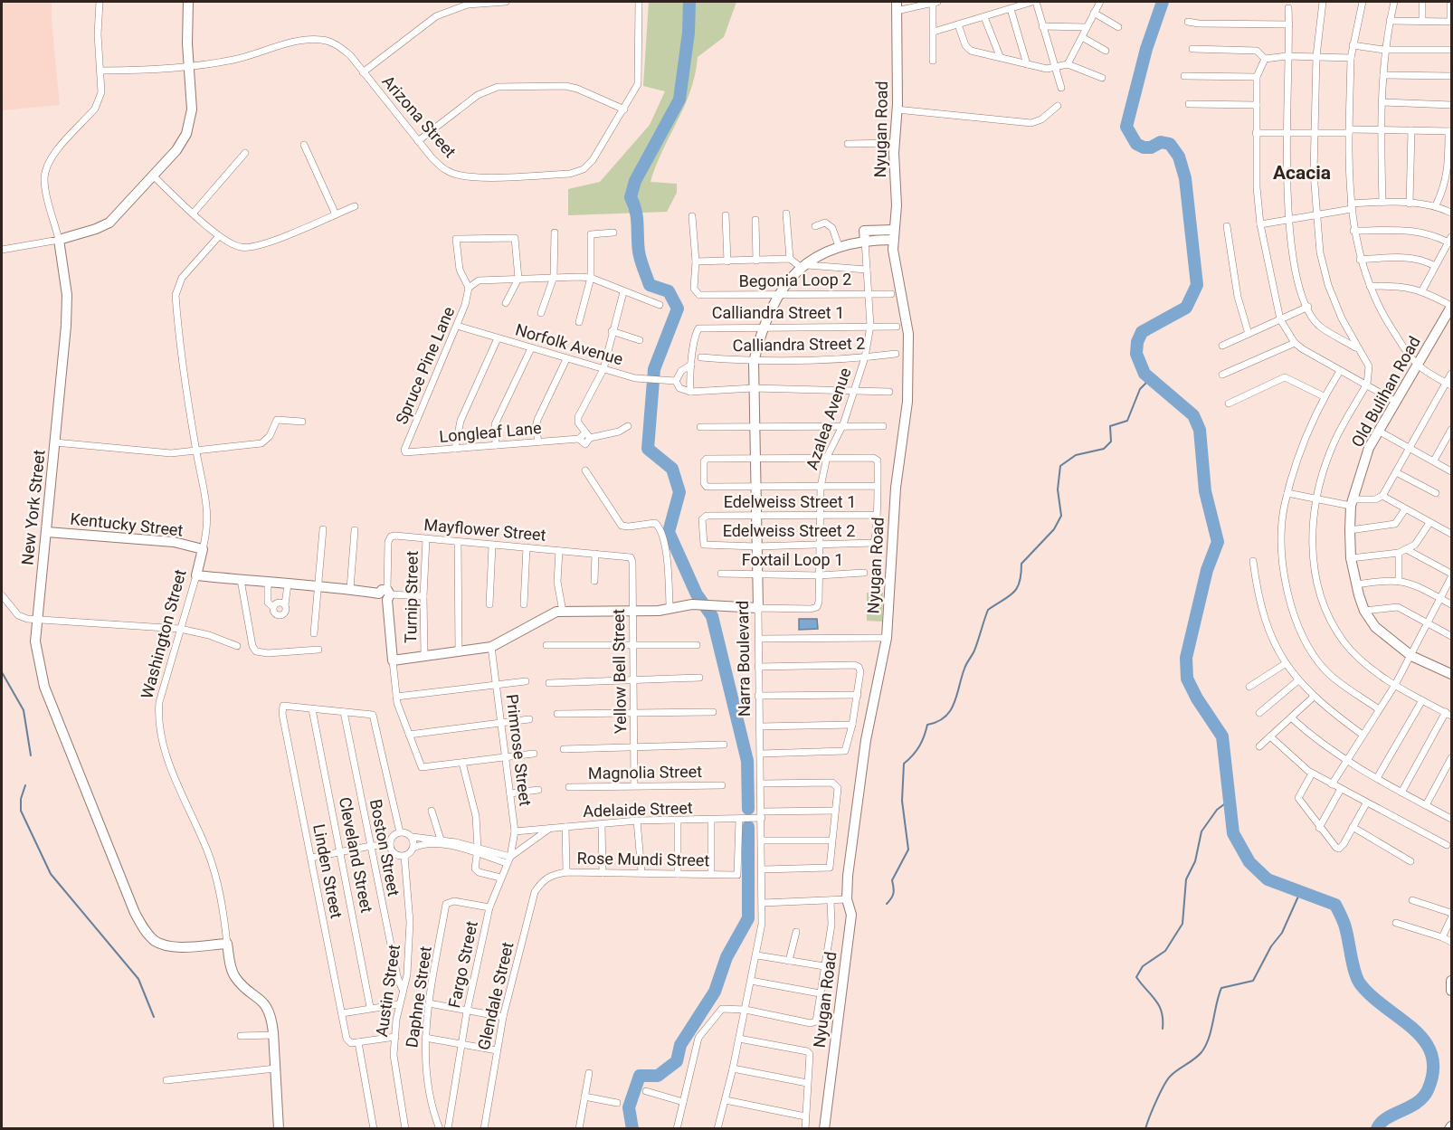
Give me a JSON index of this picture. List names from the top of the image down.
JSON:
{
  "streets": {
    "street": [
      "Arizona Street",
      "Nyugan Road",
      "Begonia Loop 2",
      "Calliandra Street 1",
      "Norfolk Avenue",
      "Calliandra Street 2",
      "Spruce Pine Lane",
      "Old Bulihan Road",
      "Azalea Avenue",
      "Longleaf Lane",
      "Edelweiss Street 1",
      "New York Street",
      "Kentucky Street",
      "Mayflower Street",
      "Edelweiss Street 2",
      "Foxtail Loop 1",
      "Turnip Street",
      "Washington Street",
      "Narra Boulevard",
      "Yellow Bell Street",
      "Primrose Street",
      "Magnolia Street",
      "Adelaide Street",
      "Boston Street",
      "Cleveland Street",
      "Rose Mundi Street",
      "Linden Street",
      "Fargo Street",
      "Austin Street",
      "Glendale Street",
      "Daphne Street"
    ]
  },
  "crossings": [
    ["Arizona Street", "New York Street"],
    ["Nyugan Road", "Narra Boulevard"],
    ["Begonia Loop 2", "Azalea Avenue"],
    ["Begonia Loop 2", "Narra Boulevard"],
    ["Calliandra Street 1", "Azalea Avenue"],
    ["Calliandra Street 1", "Narra Boulevard"],
    ["Norfolk Avenue", "Spruce Pine Lane"],
    ["Calliandra Street 2", "Azalea Avenue"],
    ["Calliandra Street 2", "Narra Boulevard"],
    ["Spruce Pine Lane", "Longleaf Lane"],
    ["Azalea Avenue", "Edelweiss Street 1"],
    ["Azalea Avenue", "Edelweiss Street 2"],
    ["Azalea Avenue", "Foxtail Loop 1"],
    ["Azalea Avenue", "Narra Boulevard"],
    ["Edelweiss Street 1", "Edelweiss Street 2"],
    ["Edelweiss Street 1", "Narra Boulevard"],
    ["New York Street", "Kentucky Street"],
    ["New York Street", "Washington Street"],
    ["Kentucky Street", "Washington Street"],
    ["Mayflower Street", "Turnip Street"],
    ["Mayflower Street", "Yellow Bell Street"],
    ["Edelweiss Street 2", "Narra Boulevard"],
    ["Foxtail Loop 1", "Narra Boulevard"],
    ["Narra Boulevard", "Adelaide Street"],
    ["Yellow Bell Street", "Magnolia Street"],
    ["Primrose Street", "Adelaide Street"],
    ["Primrose Street", "Fargo Street"],
    ["Adelaide Street", "Rose Mundi Street"],
    ["Boston Street", "Austin Street"],
    ["Cleveland Street", "Linden Street"],
    ["Rose Mundi Street", "Glendale Street"],
    ["Fargo Street", "Daphne Street"]
  ],
  "districts": ["Acacia"]
}
